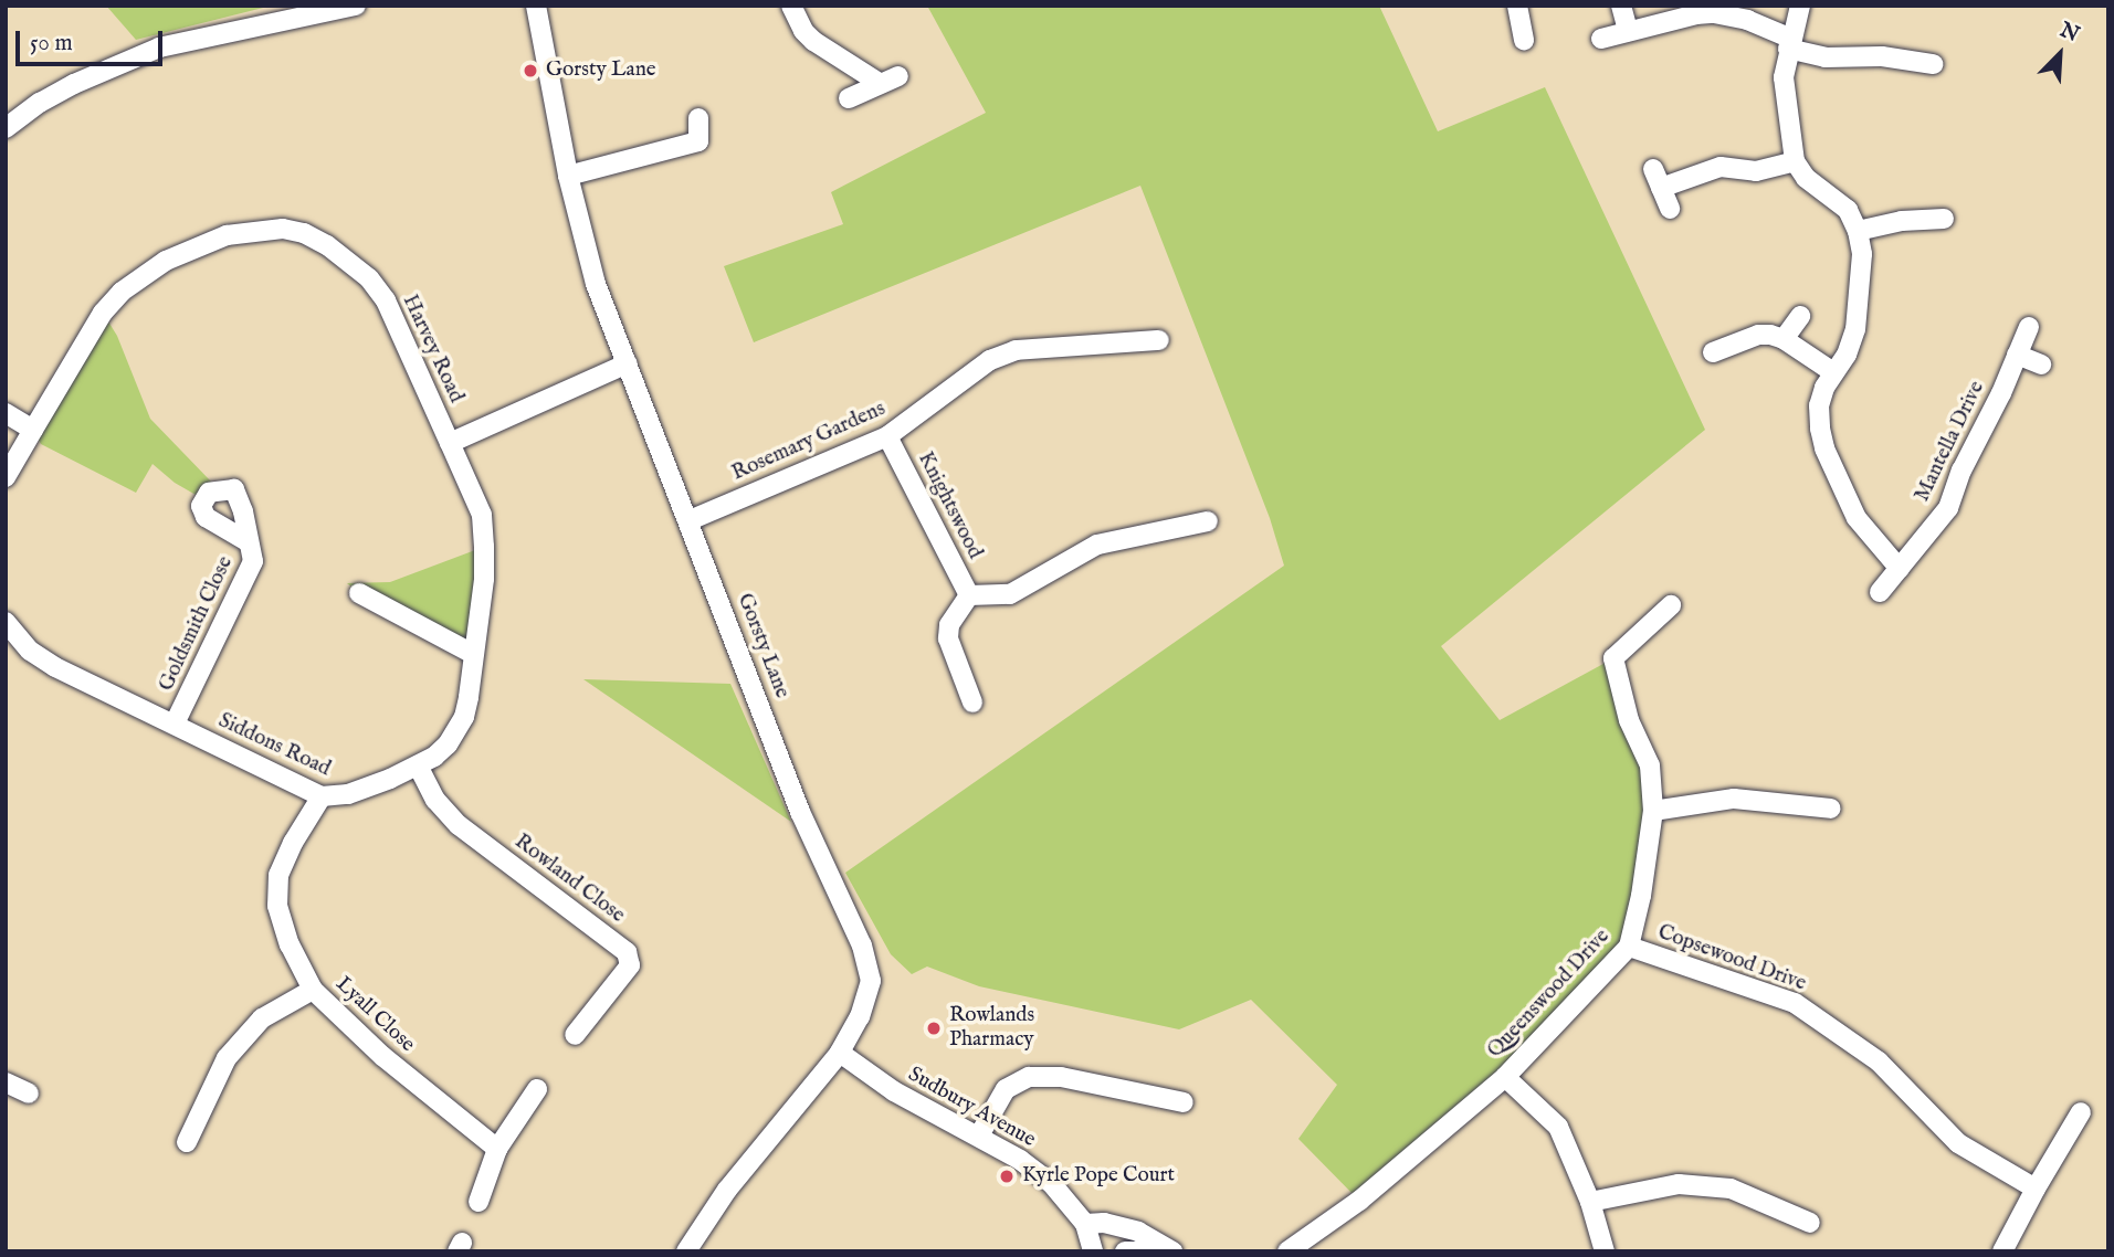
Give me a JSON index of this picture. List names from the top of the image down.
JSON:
{
  "streets": {
    "street": [
      "Harvey Road",
      "Rosemary Gardens",
      "Mantella Drive",
      "Knightswood",
      "Goldsmith Close",
      "Gorsty Lane",
      "Siddons Road",
      "Rowland Close",
      "Copsewood Drive",
      "Queenswood Drive",
      "Lyall Close",
      "Sudbury Avenue"
    ]
  },
  "crossings": [
    ["Harvey Road", "Siddons Road"],
    ["Rosemary Gardens", "Knightswood"],
    ["Rosemary Gardens", "Gorsty Lane"],
    ["Goldsmith Close", "Siddons Road"],
    ["Gorsty Lane", "Sudbury Avenue"],
    ["Siddons Road", "Rowland Close"],
    ["Siddons Road", "Lyall Close"],
    ["Copsewood Drive", "Queenswood Drive"]
  ],
  "places": ["Gorsty Lane", "Rowlands Pharmacy", "Kyrle Pope Court"],
  "scale_bar": "50 m",
  "north": "top right"
}
